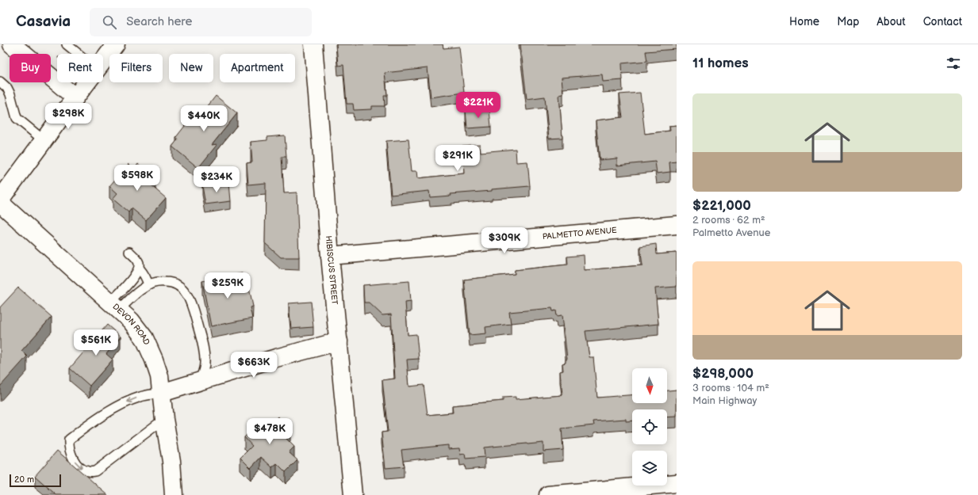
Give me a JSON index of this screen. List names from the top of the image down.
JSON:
{
  "streets": {
    "street": ["PALMETTO AVENUE", "HIBISCUS STREET", "DEVON ROAD"]
  },
  "crossings": [
    ["PALMETTO AVENUE", "HIBISCUS STREET"]
  ],
  "scale_bar": "20 m",
  "north": "bottom",
  "page": {
    "header": "Casavia",
    "search": "Search here",
    "nav": [
      "Home",
      "Map",
      "About",
      "Contact"
    ],
    "heading": "11 homes",
    "chip": [
      "Buy",
      "Rent",
      "Filters",
      "New",
      "Apartment"
    ],
    "list": [
      {
        "name": "$221,000",
        "note": "2 rooms · 62 m² · Palmetto Avenue"
      },
      {
        "name": "$298,000",
        "note": "3 rooms · 104 m² · Main Highway"
      }
    ],
    "price": [
      "$221K",
      "$298K",
      "$440K",
      "$291K",
      "$598K",
      "$234K",
      "$309K",
      "$259K",
      "$561K",
      "$663K",
      "$478K"
    ],
    "scale": "20 m"
  }
}
